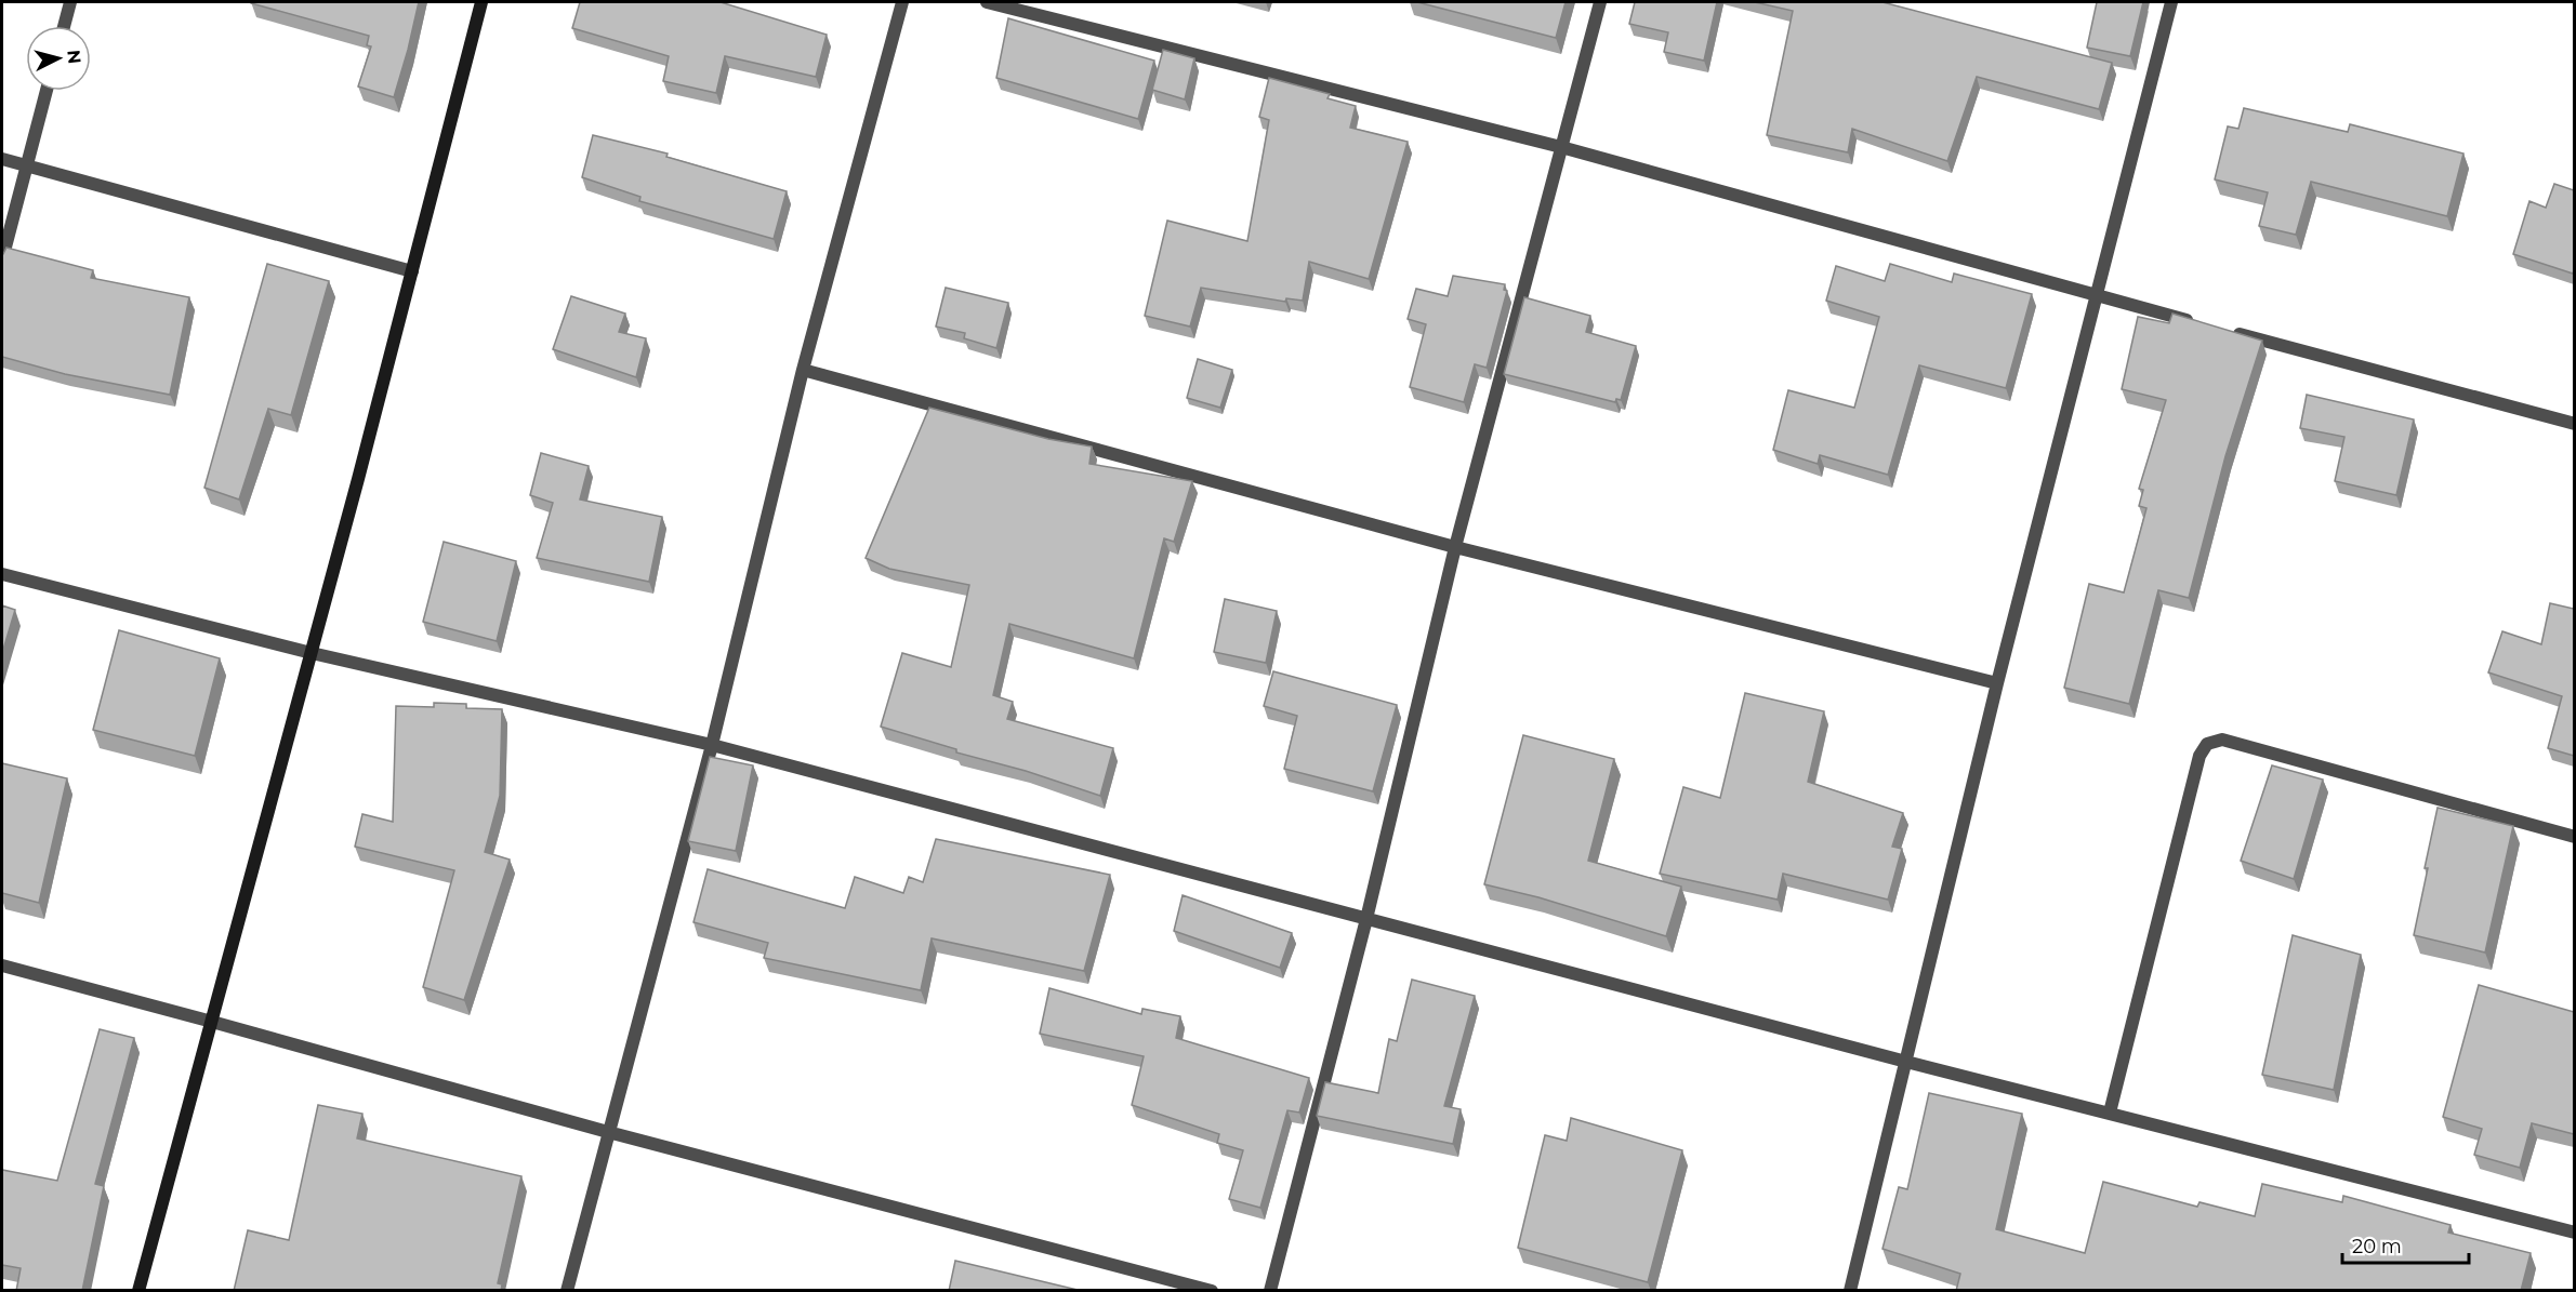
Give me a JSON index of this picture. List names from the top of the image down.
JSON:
{
  "scale_bar": "20 m",
  "north": "right"
}
